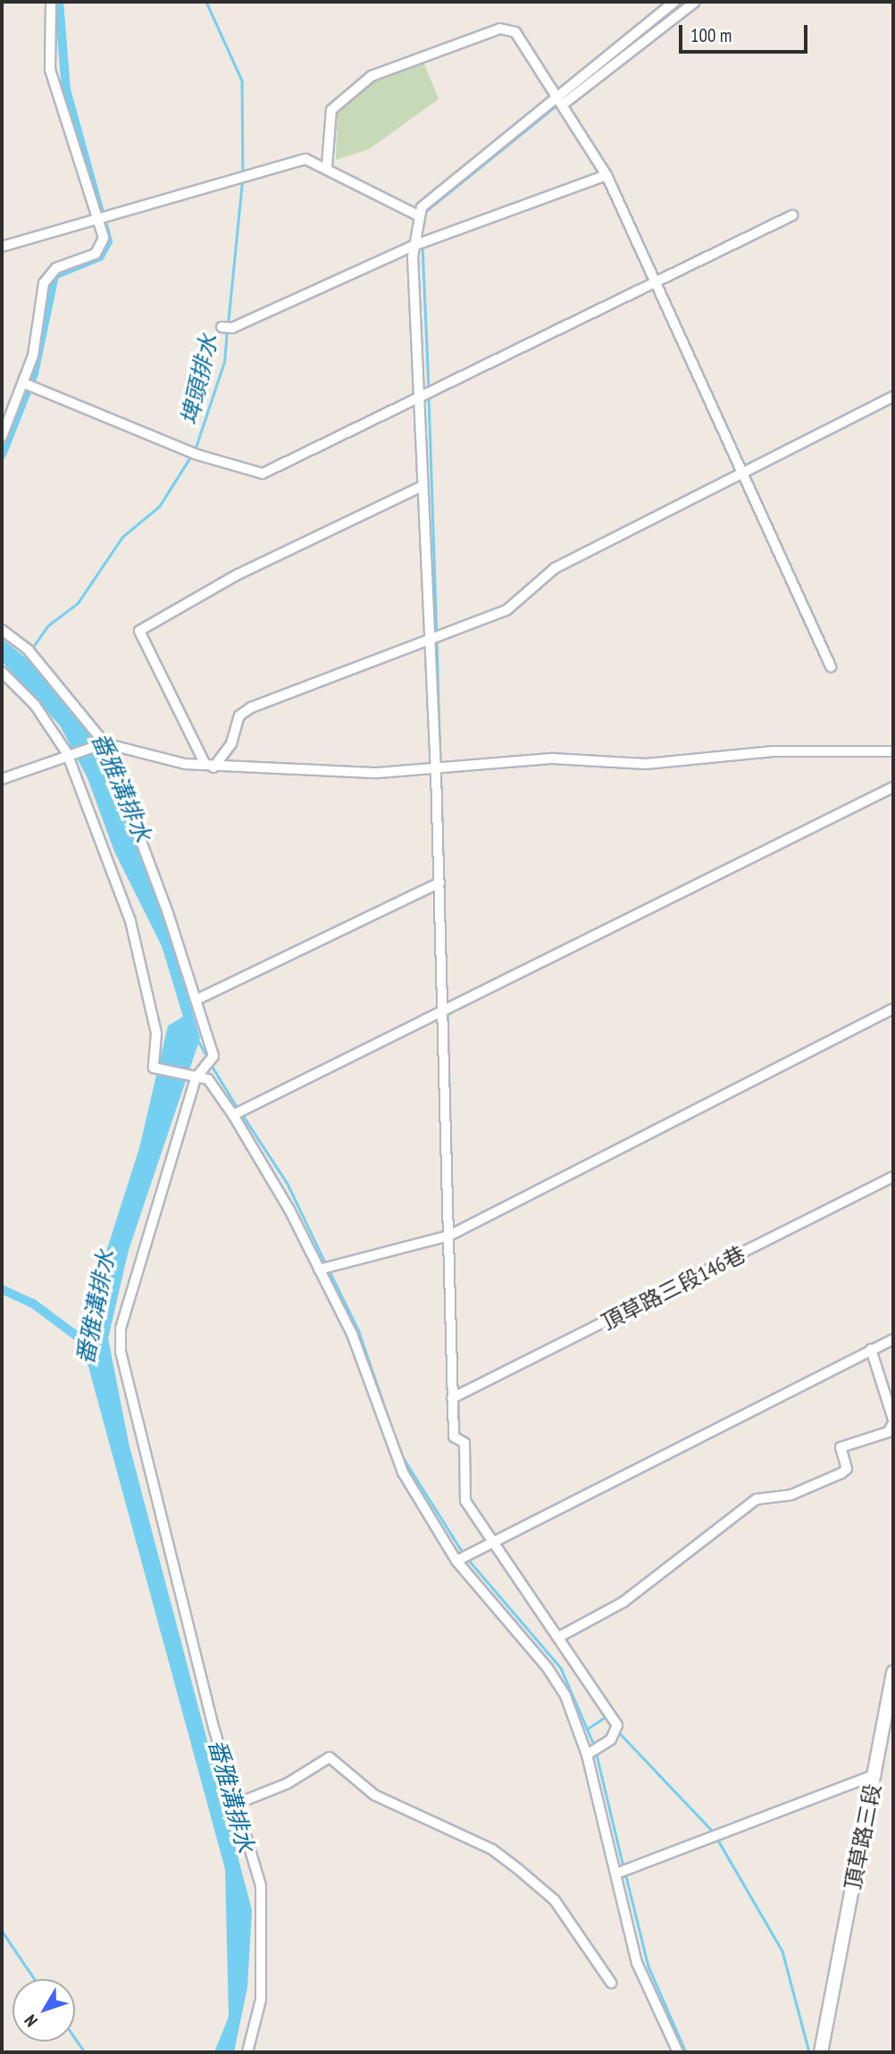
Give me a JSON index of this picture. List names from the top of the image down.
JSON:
{
  "streets": {
    "street": ["頂草路三段146巷", "頂草路三段"]
  },
  "water": ["埤頭排水", "番雅溝排水"],
  "scale_bar": "100 m",
  "north": "bottom left"
}
